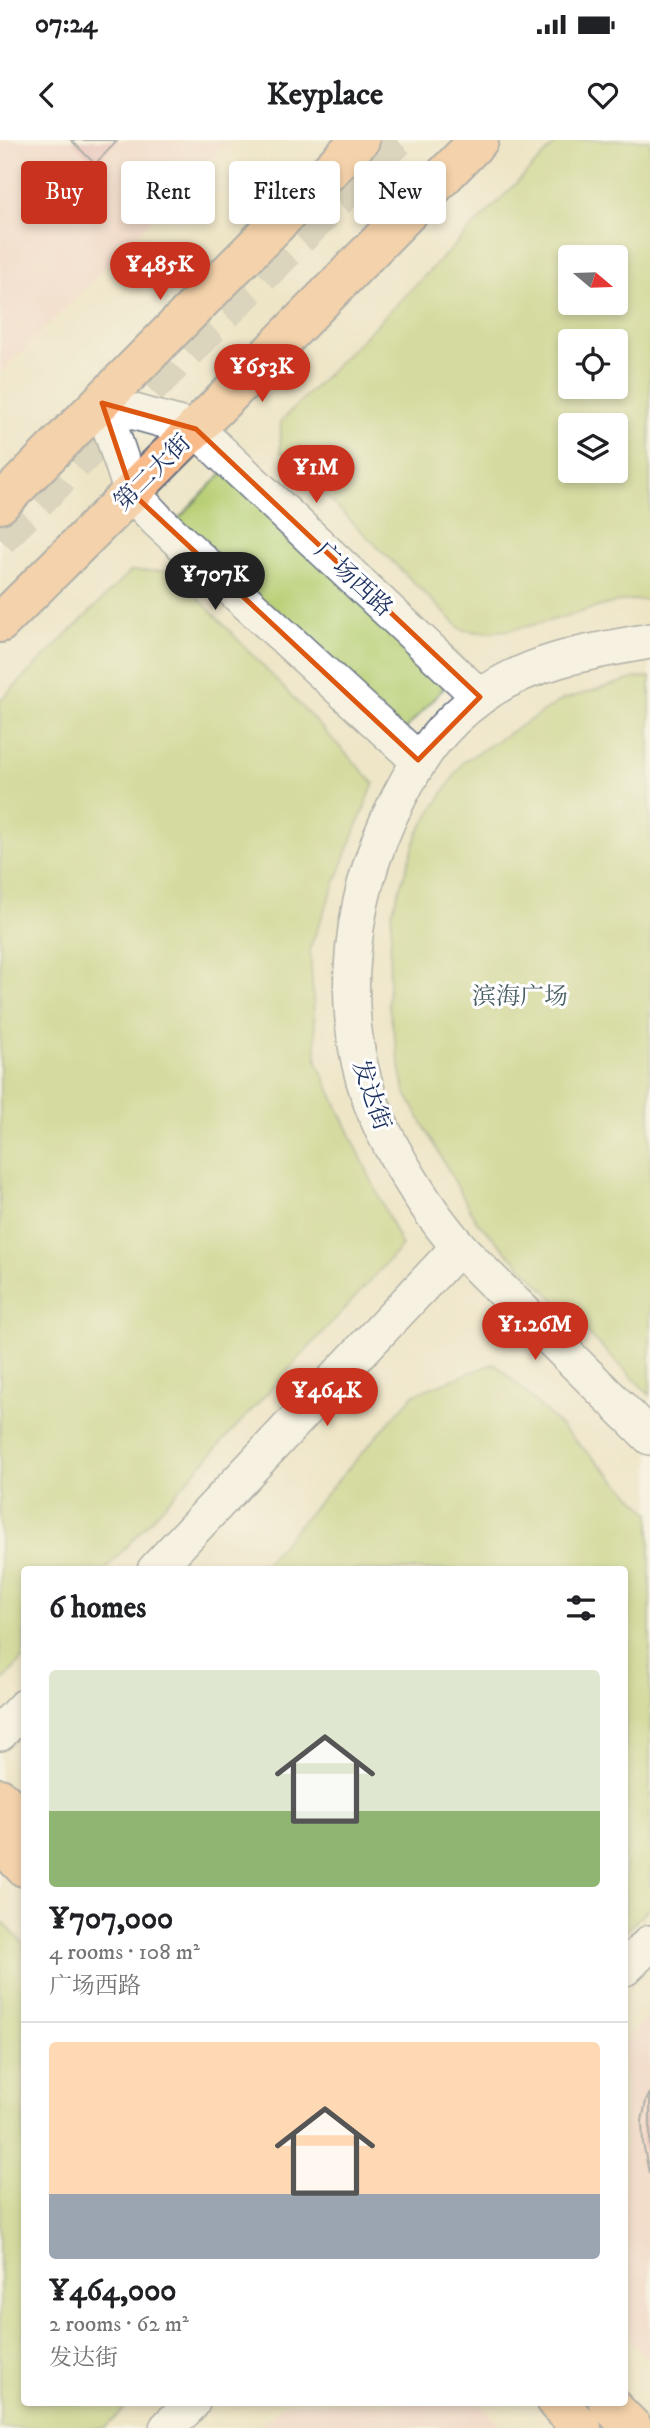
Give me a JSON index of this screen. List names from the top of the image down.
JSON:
{
  "streets": {
    "main road": ["第二大街"],
    "street": ["广场西路", "发达街"]
  },
  "crossings": [
    ["第二大街", "广场西路"],
    ["广场西路", "发达街"]
  ],
  "parks": ["滨海广场"],
  "north": "right",
  "page": {
    "status": "07:24",
    "header": "Keyplace",
    "chip": [
      "Buy",
      "Rent",
      "Filters",
      "New"
    ],
    "price": [
      "¥485K",
      "¥653K",
      "¥1M",
      "¥707K",
      "¥1.26M",
      "¥464K"
    ],
    "heading": "6 homes",
    "list": [
      {
        "name": "¥707,000",
        "note": "4 rooms · 108 m² · 广场西路"
      },
      {
        "name": "¥464,000",
        "note": "2 rooms · 62 m² · 发达街"
      }
    ]
  }
}
